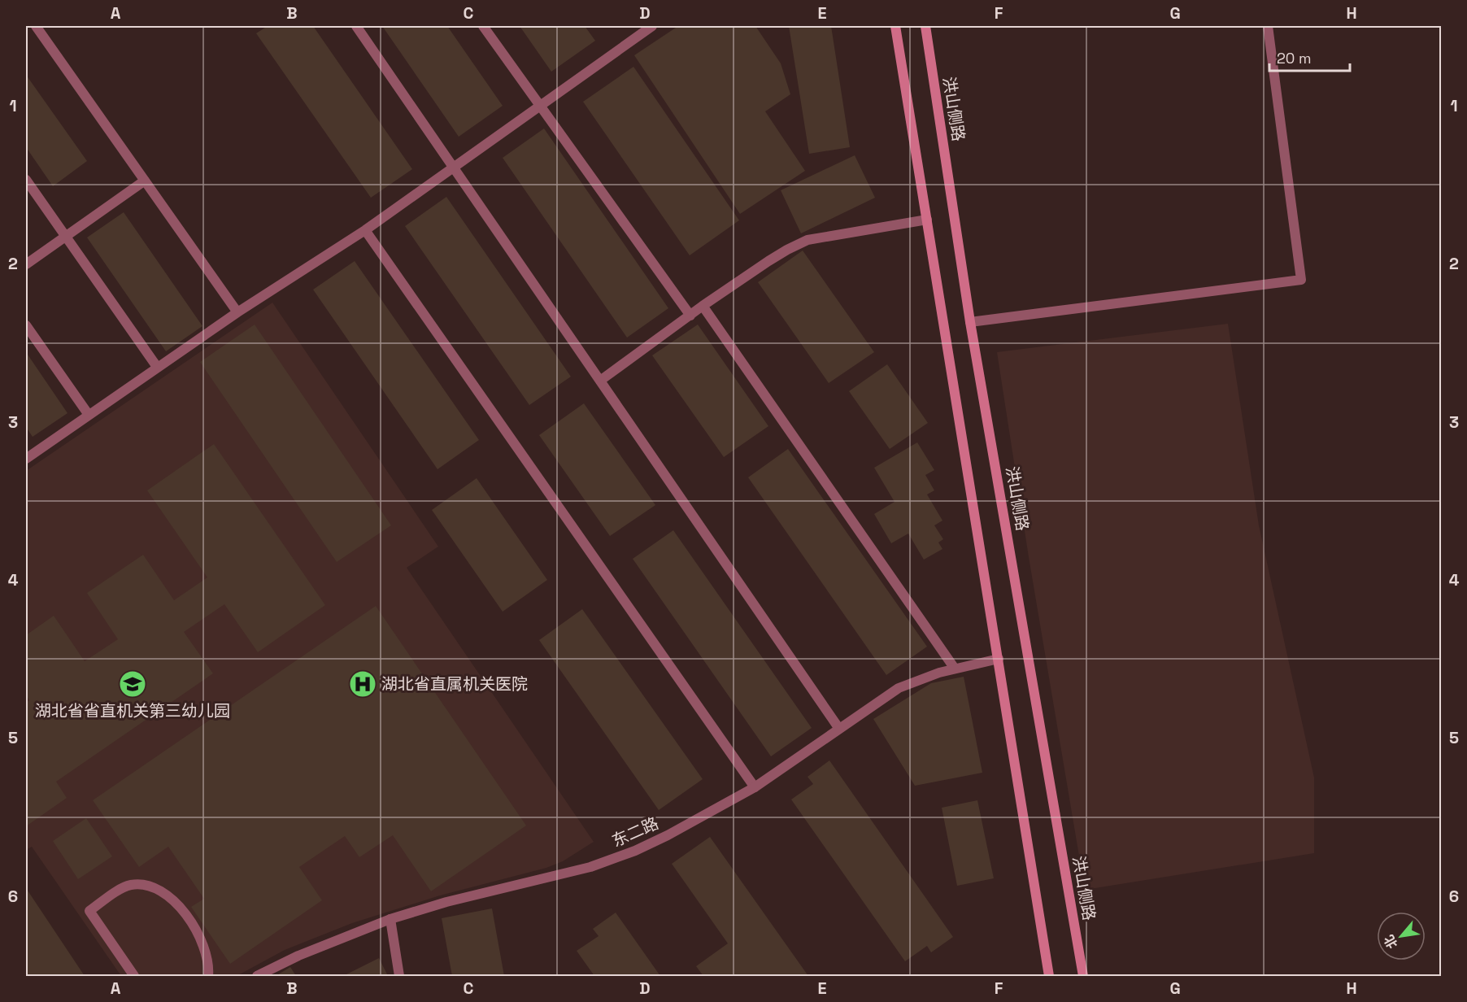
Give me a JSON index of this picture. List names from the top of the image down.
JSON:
{
  "streets": {
    "main road": ["洪山侧路"],
    "street": ["东二路"]
  },
  "places": {
    "school or university": ["湖北省省直机关第三幼儿园"],
    "hospital": ["湖北省直属机关医院"]
  },
  "scale_bar": "20 m",
  "north": "bottom left",
  "grid": {
    "columns": [
      "A",
      "B",
      "C",
      "D",
      "E",
      "F",
      "G",
      "H"
    ],
    "rows": [
      "1",
      "2",
      "3",
      "4",
      "5",
      "6"
    ]
  }
}
